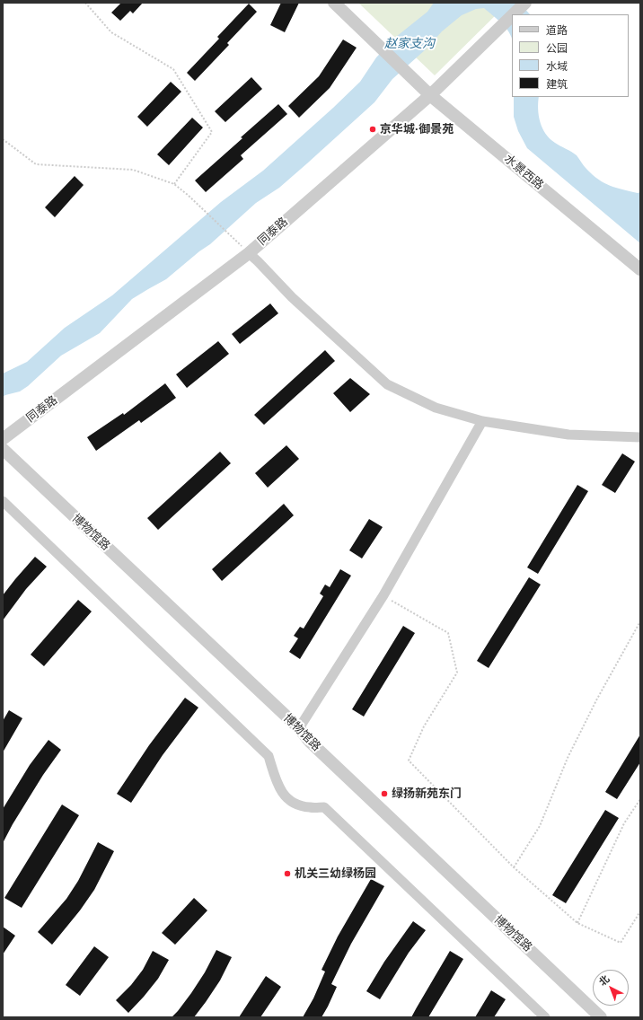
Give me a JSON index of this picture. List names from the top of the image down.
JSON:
{
  "streets": {
    "street": ["水景西路", "同泰路", "博物馆路"]
  },
  "crossings": [
    ["水景西路", "同泰路"]
  ],
  "water": ["赵家支沟"],
  "places": ["京华城·御景苑", "绿扬新苑东门", "机关三幼绿杨园"],
  "legend": [
    "道路",
    "公园",
    "水域",
    "建筑"
  ],
  "north": "top left"
}
